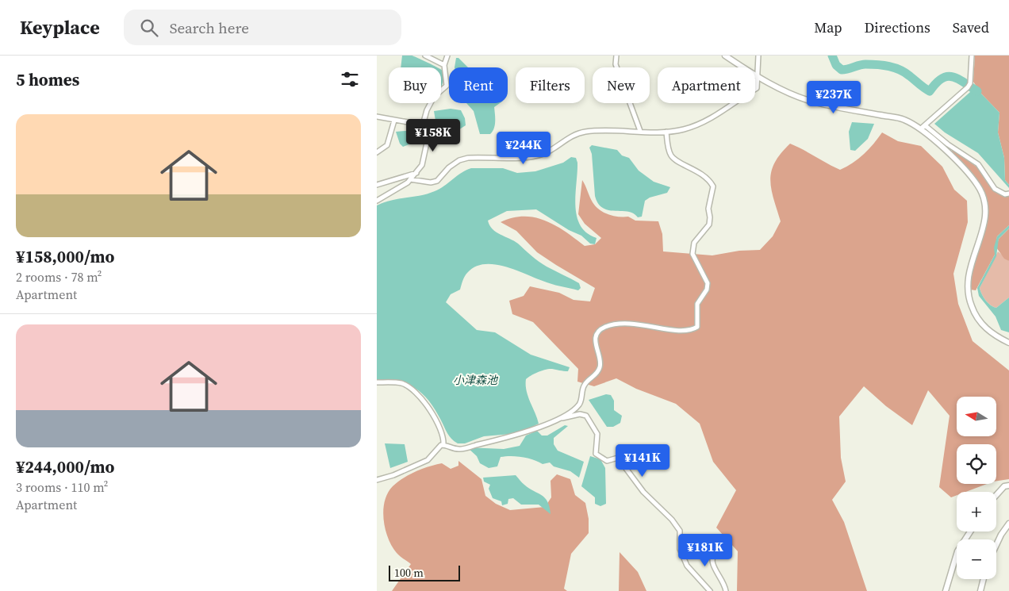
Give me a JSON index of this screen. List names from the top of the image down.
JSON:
{
  "water": ["小津森池"],
  "scale_bar": "100 m",
  "north": "left",
  "page": {
    "header": "Keyplace",
    "search": "Search here",
    "nav": ["Map", "Directions", "Saved"],
    "heading": "5 homes",
    "chip": [
      "Buy",
      "Rent",
      "Filters",
      "New",
      "Apartment"
    ],
    "price": [
      "¥237K",
      "¥158K",
      "¥244K",
      "¥141K",
      "¥181K"
    ],
    "list": [
      {
        "name": "¥158,000/mo",
        "note": "2 rooms · 78 m² · Apartment"
      },
      {
        "name": "¥244,000/mo",
        "note": "3 rooms · 110 m² · Apartment"
      }
    ],
    "map_buttons": ["+", "−"],
    "scale": "100 m"
  }
}
